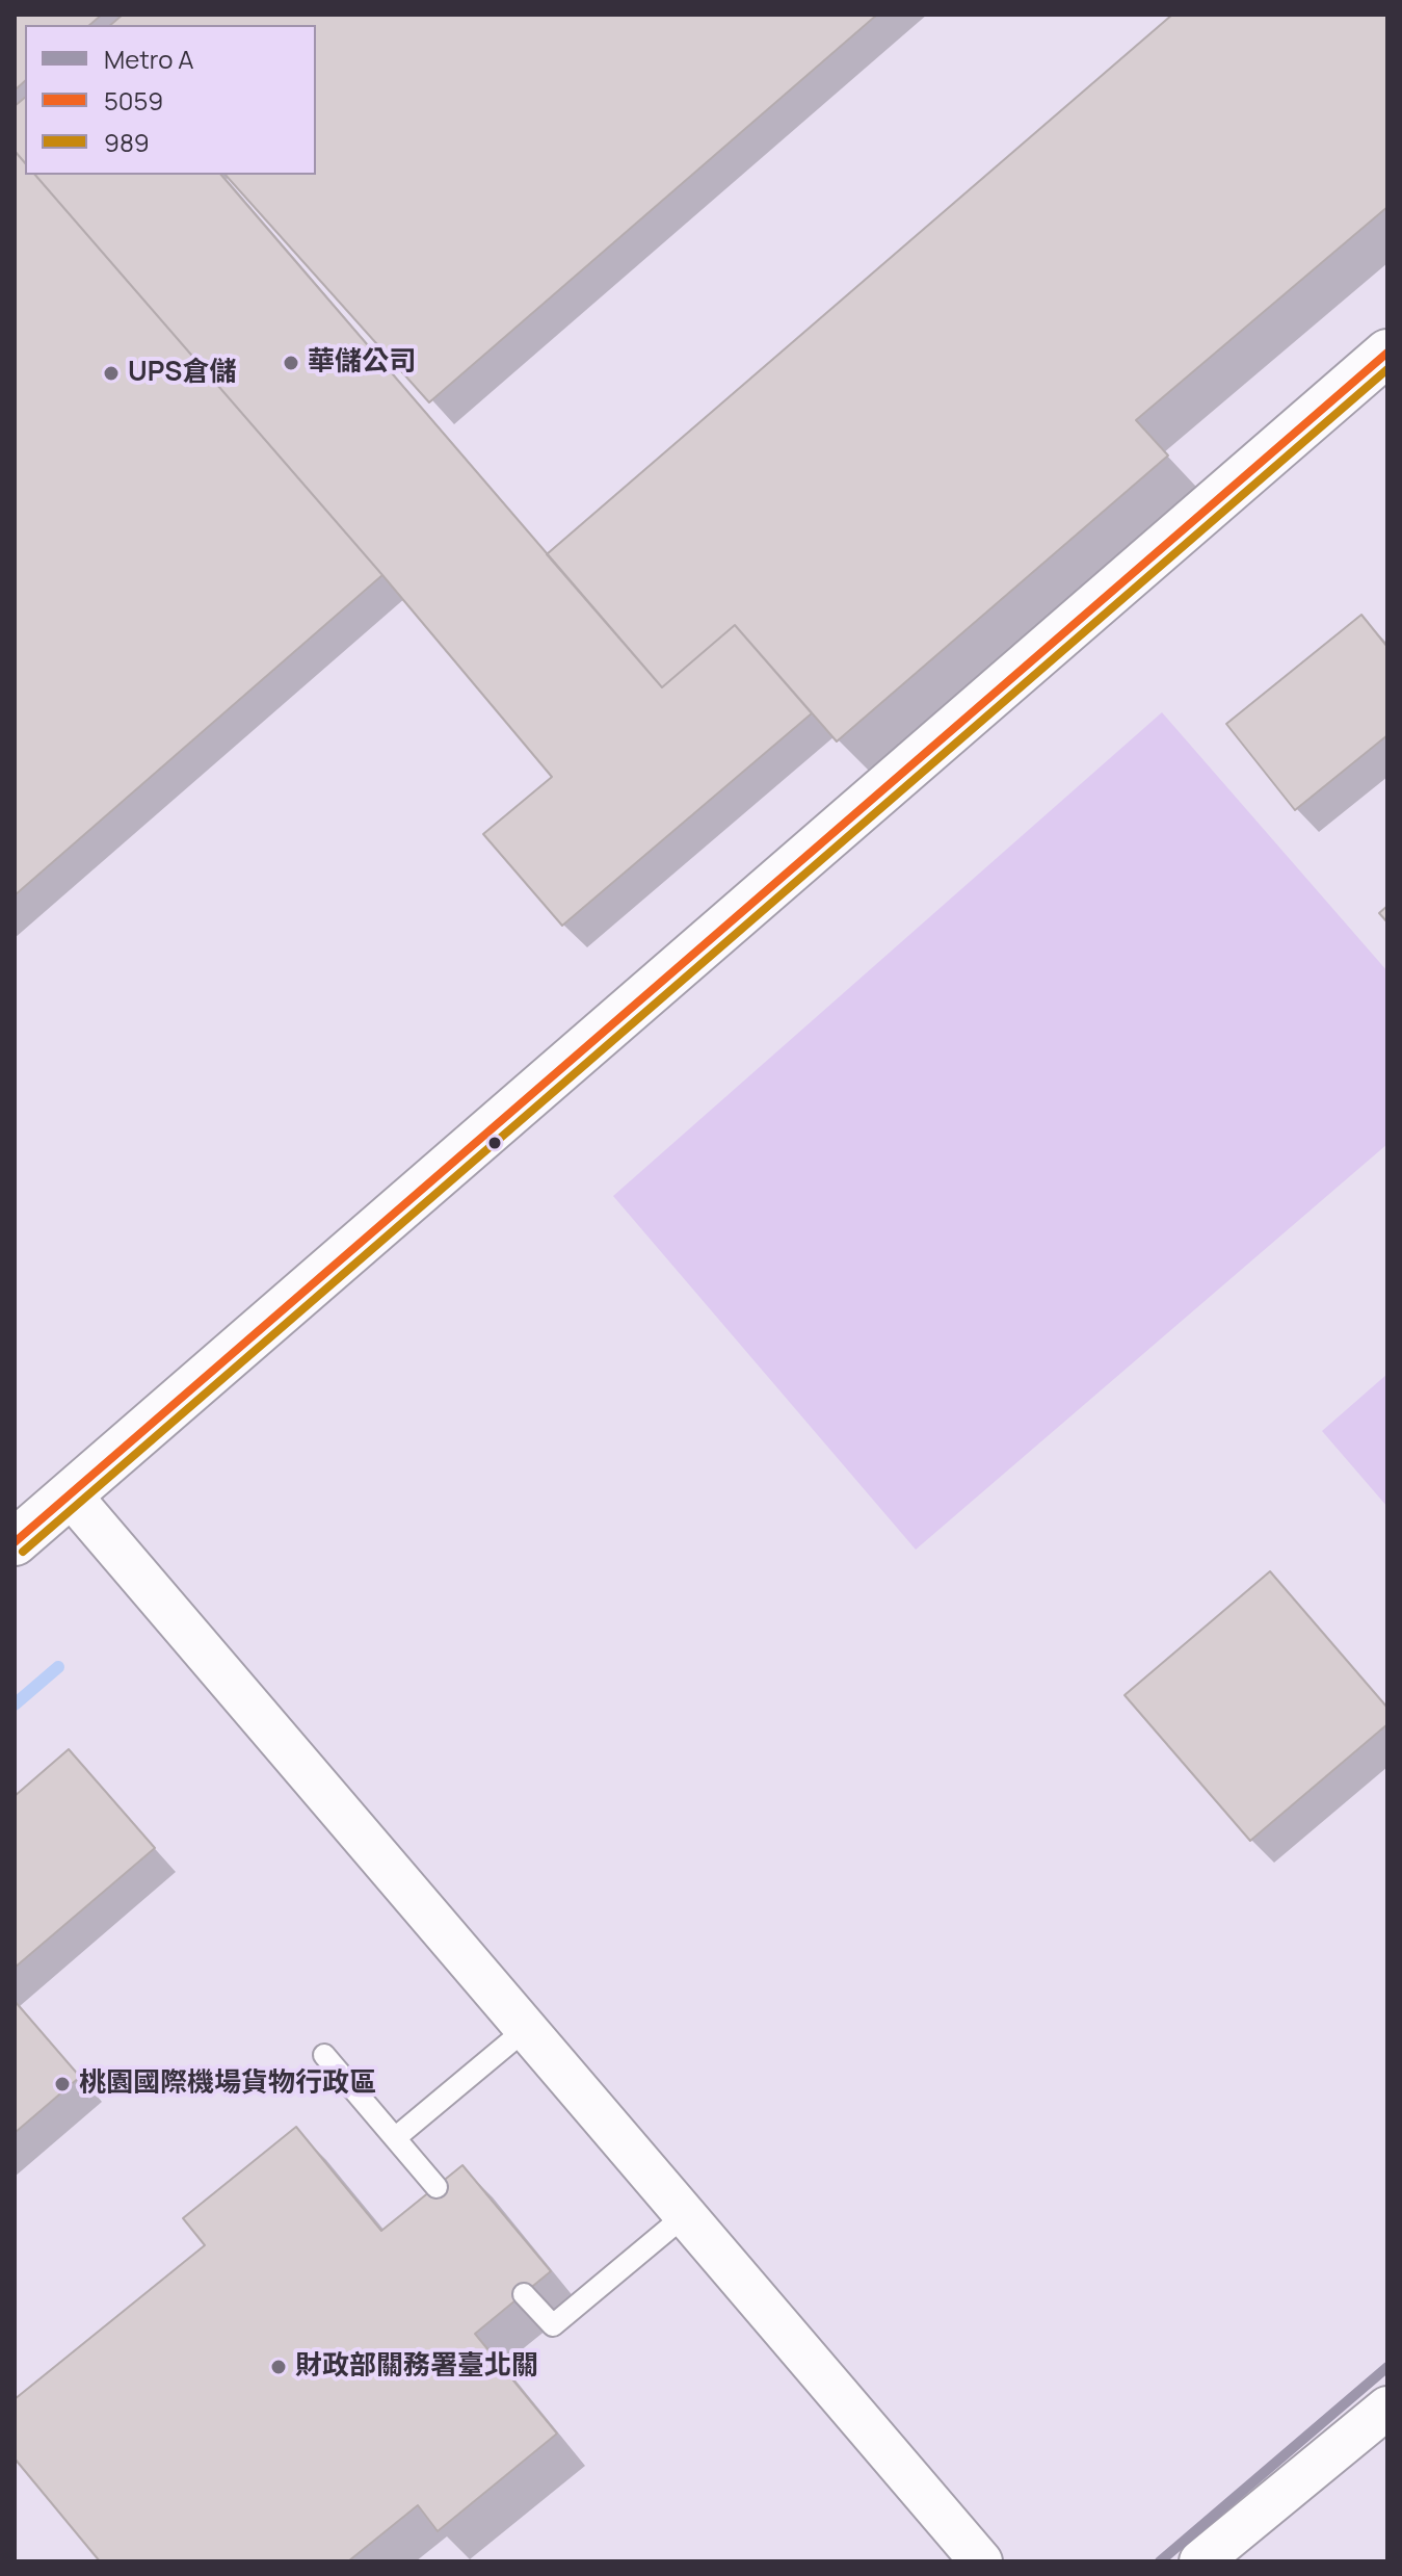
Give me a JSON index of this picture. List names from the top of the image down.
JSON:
{
  "places": [
    "華儲公司",
    "UPS倉儲",
    "桃園國際機場貨物行政區",
    "財政部關務署臺北關"
  ],
  "lines": ["transit line 5059", "transit line 989", "metro line A"],
  "legend": ["Metro A", "5059", "989"]
}
